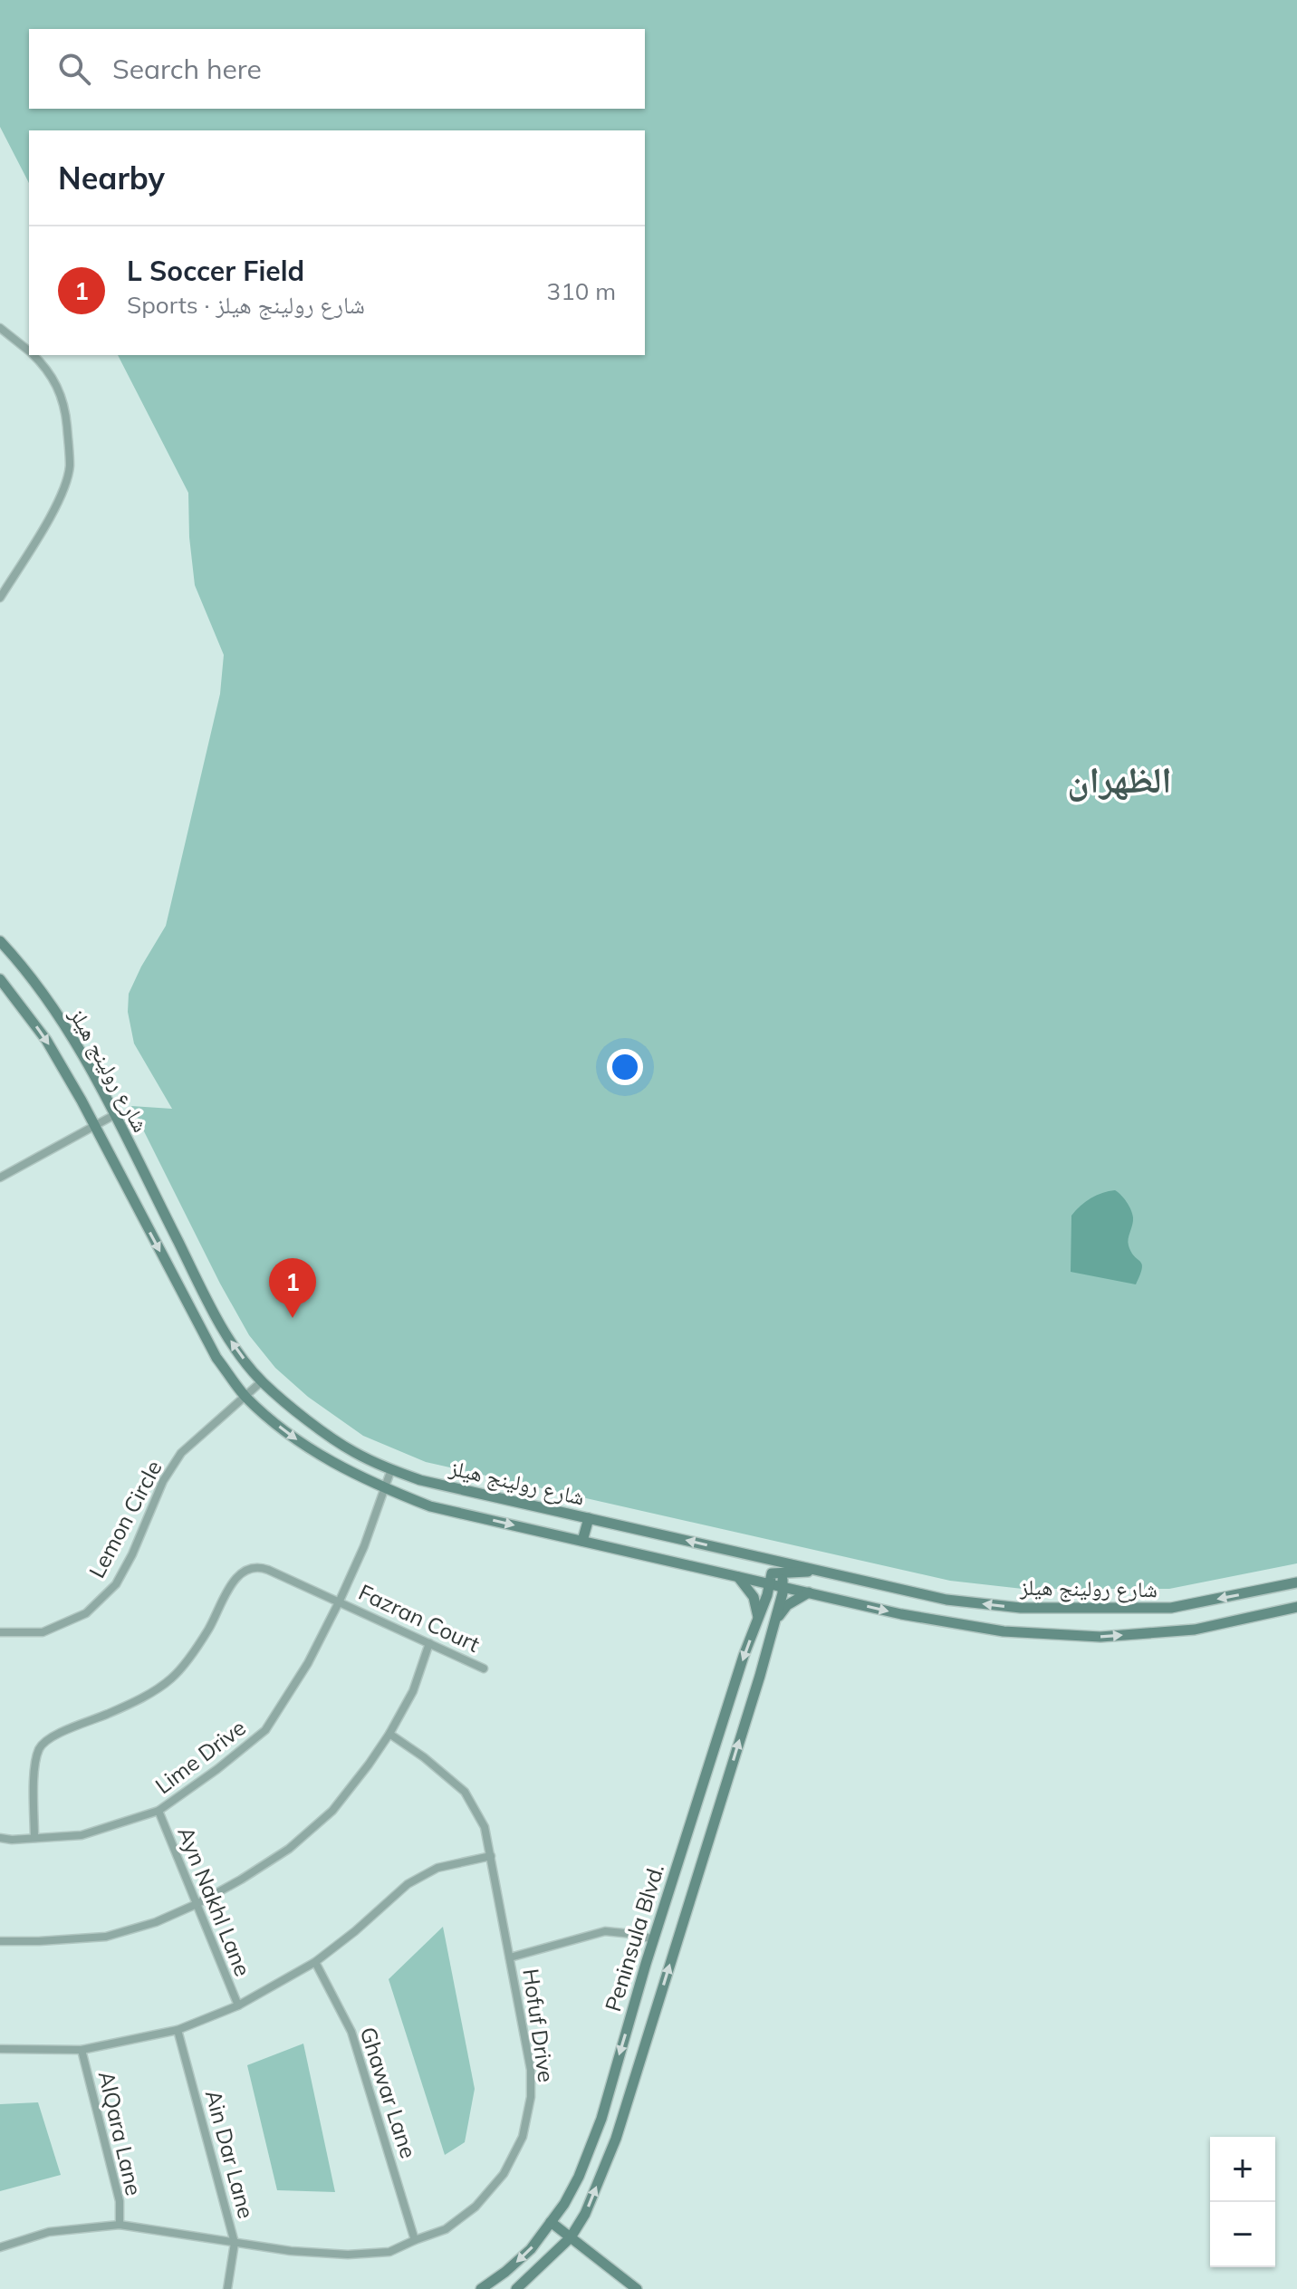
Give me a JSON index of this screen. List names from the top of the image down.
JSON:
{
  "streets": {
    "main road": ["شارع رولينج هيلز", "Peninsula Blvd."],
    "street": [
      "Lemon Circle",
      "Fazran Court",
      "Lime Drive",
      "Ayn Nakhl Lane",
      "Hofuf Drive",
      "Ghawar Lane",
      "AlQara Lane",
      "Ain Dar Lane"
    ]
  },
  "crossings": [
    ["شارع رولينج هيلز", "Lemon Circle"],
    ["شارع رولينج هيلز", "Lime Drive"],
    ["شارع رولينج هيلز", "Peninsula Blvd."],
    ["Fazran Court", "Lime Drive"],
    ["Lime Drive", "Ayn Nakhl Lane"],
    ["Hofuf Drive", "Ghawar Lane"],
    ["Hofuf Drive", "AlQara Lane"],
    ["Hofuf Drive", "Ain Dar Lane"]
  ],
  "districts": ["الظهران"],
  "page": {
    "search": "Search here",
    "heading": "Nearby",
    "list": [
      {
        "mark": "1",
        "name": "L Soccer Field",
        "note": "Sports · شارع رولينج هيلز",
        "value": "310 m"
      }
    ],
    "pins": "1",
    "map_buttons": ["+", "−"]
  }
}
